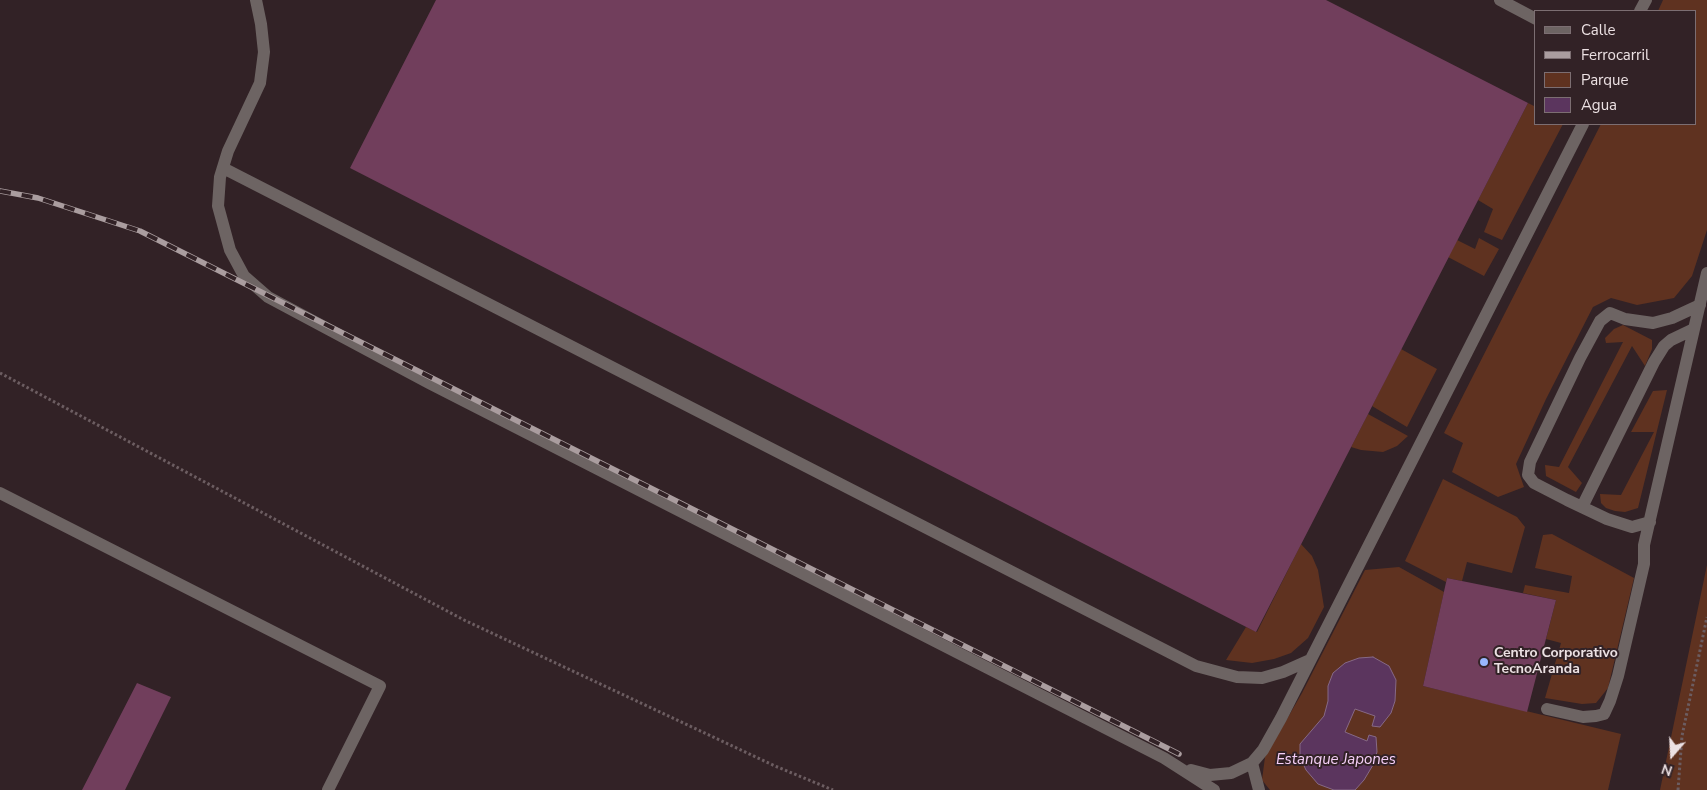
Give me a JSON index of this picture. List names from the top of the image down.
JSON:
{
  "water": ["Estanque Japones"],
  "places": ["Centro Corporativo TecnoAranda"],
  "legend": [
    "Calle",
    "Ferrocarril",
    "Parque",
    "Agua"
  ],
  "north": "bottom"
}
